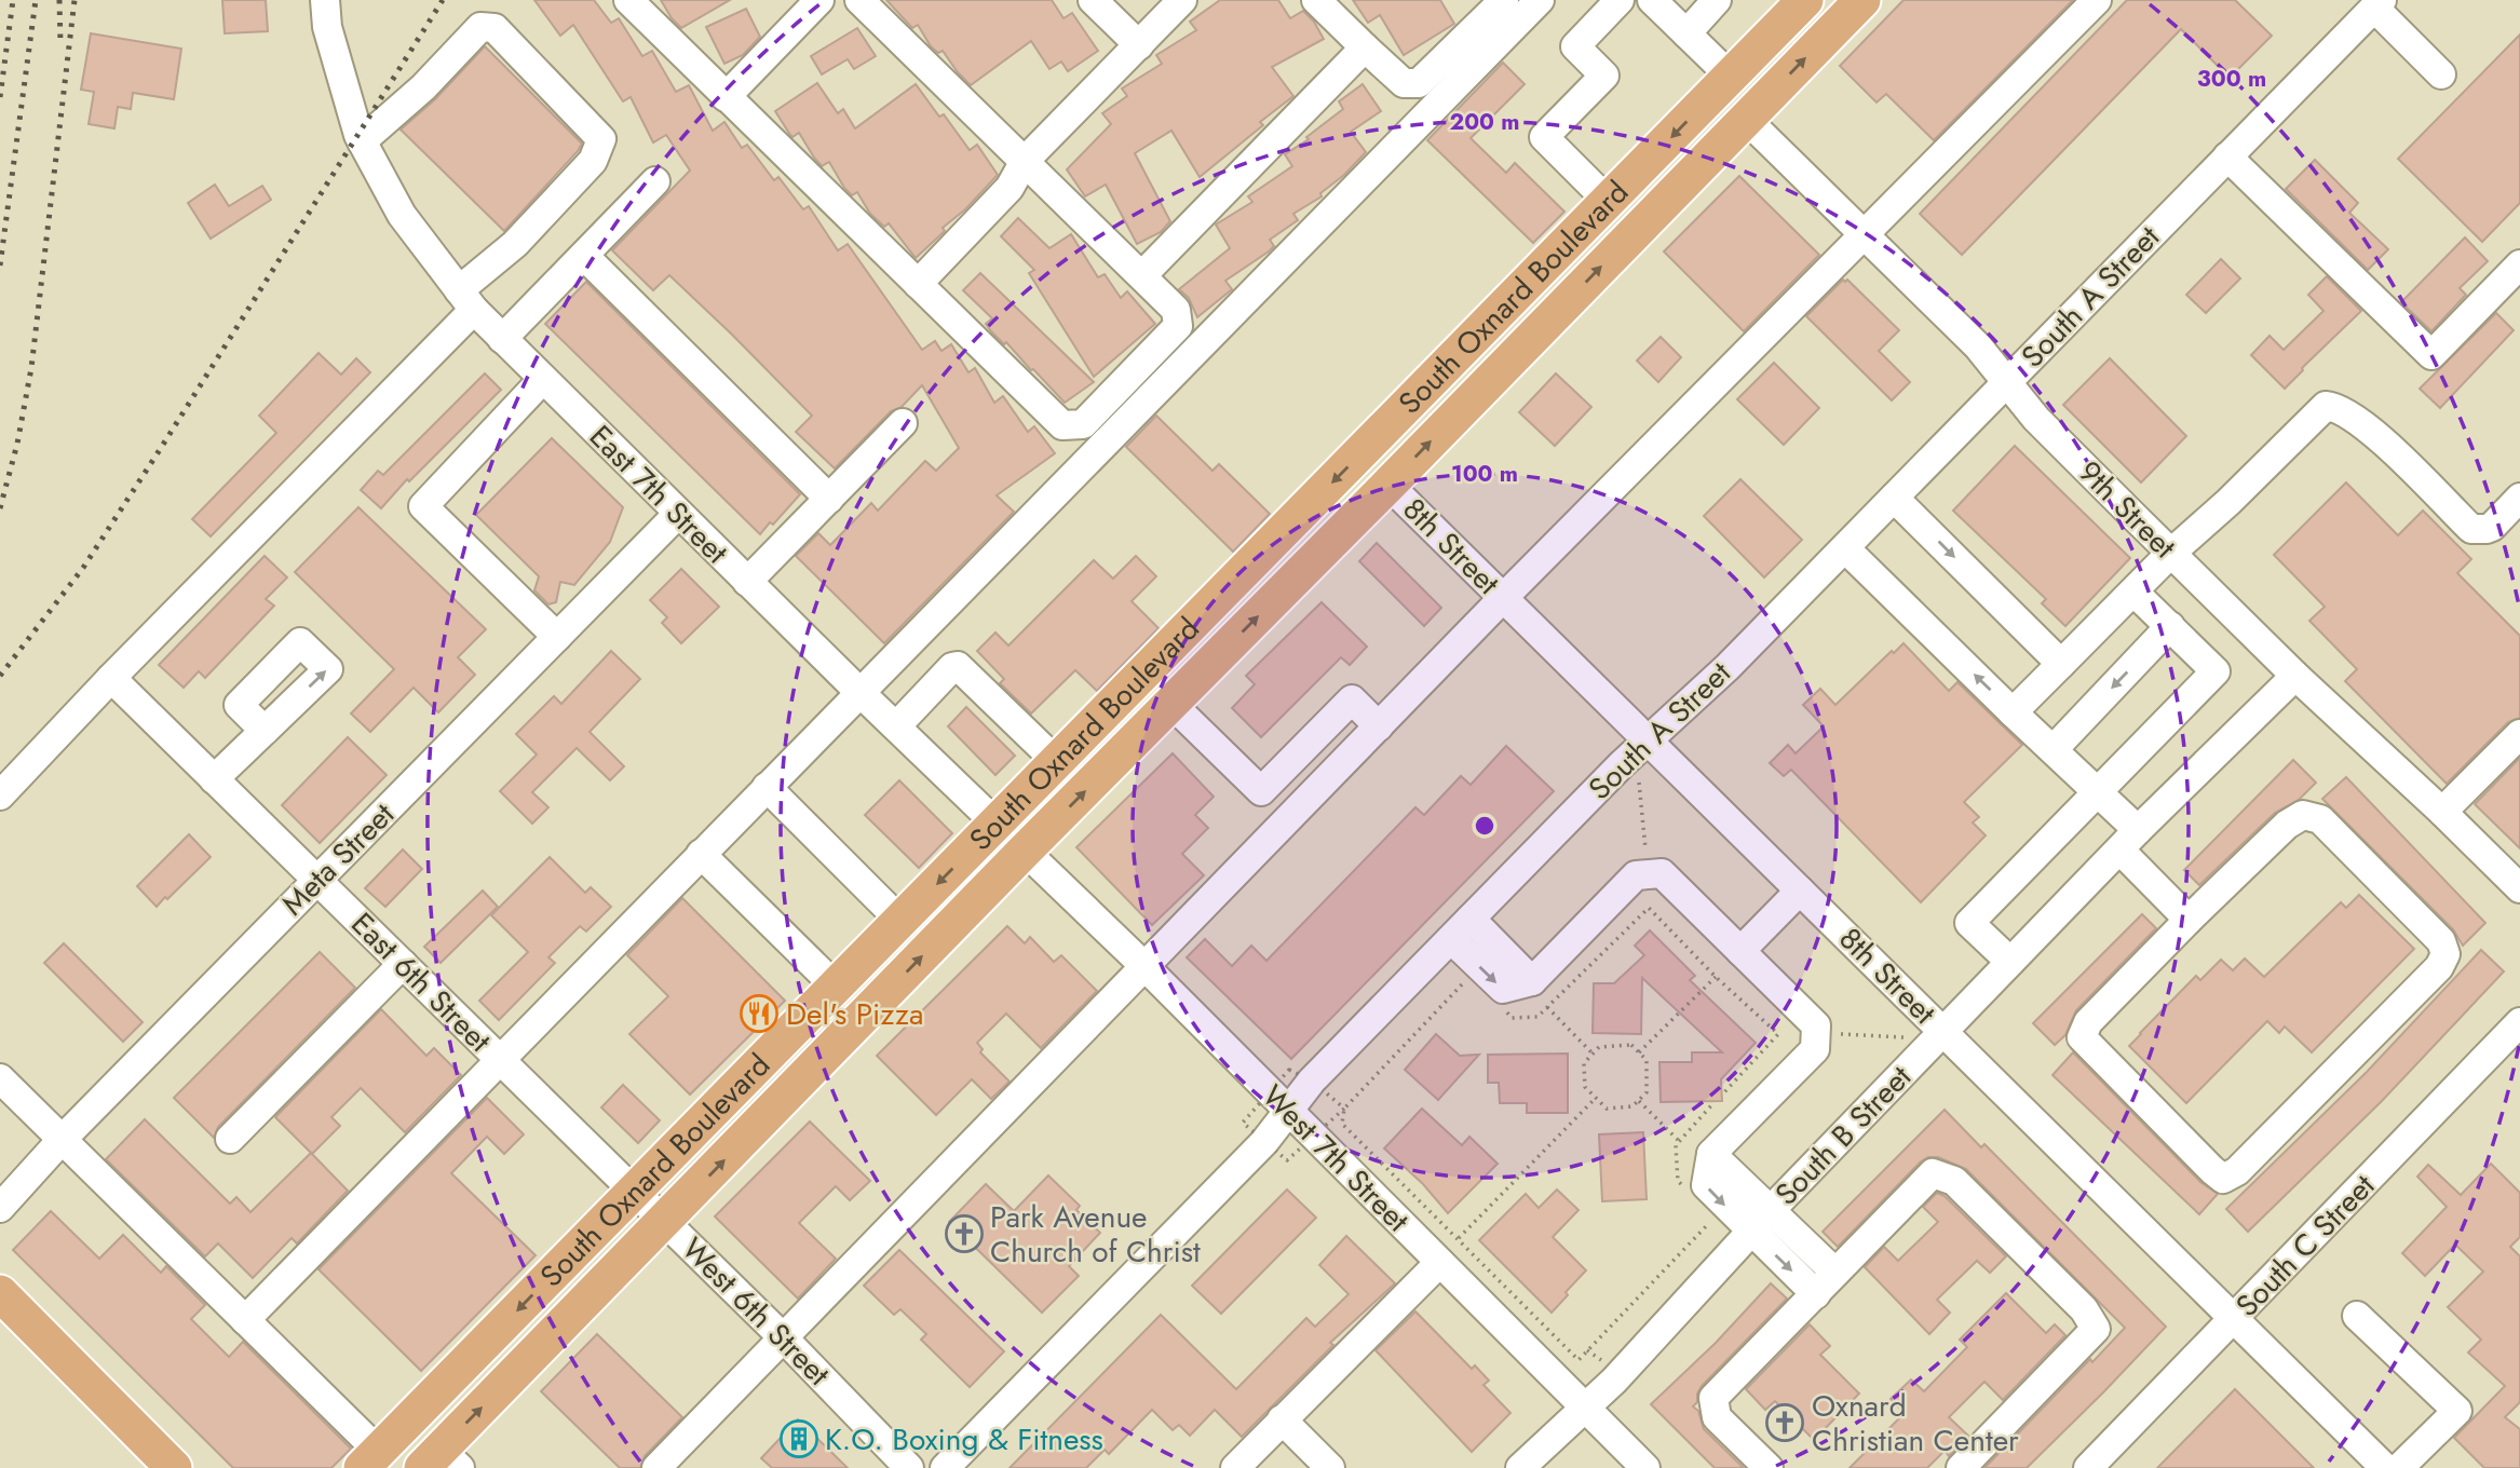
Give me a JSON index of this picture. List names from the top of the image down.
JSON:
{
  "streets": {
    "main road": ["South Oxnard Boulevard"],
    "street": [
      "South A Street",
      "East 7th Street",
      "9th Street",
      "8th Street",
      "Meta Street",
      "East 6th Street",
      "South B Street",
      "West 7th Street",
      "South C Street",
      "West 6th Street"
    ]
  },
  "crossings": [
    ["South A Street", "9th Street"],
    ["South A Street", "8th Street"],
    ["South A Street", "West 7th Street"],
    ["South Oxnard Boulevard", "East 7th Street"],
    ["South Oxnard Boulevard", "9th Street"],
    ["South Oxnard Boulevard", "8th Street"],
    ["South Oxnard Boulevard", "East 6th Street"],
    ["South Oxnard Boulevard", "West 7th Street"],
    ["South Oxnard Boulevard", "West 6th Street"],
    ["East 7th Street", "Meta Street"],
    ["East 7th Street", "West 7th Street"],
    ["9th Street", "South B Street"],
    ["8th Street", "South B Street"],
    ["8th Street", "South C Street"],
    ["Meta Street", "East 6th Street"],
    ["East 6th Street", "West 6th Street"],
    ["South B Street", "West 7th Street"]
  ],
  "places": {
    "restaurant": ["Del's Pizza"],
    "church": ["Park Avenue Church of Christ", "Oxnard Christian Center"],
    "building": ["K.O. Boxing & Fitness"]
  },
  "rings": ["300 m", "200 m", "100 m"]
}
